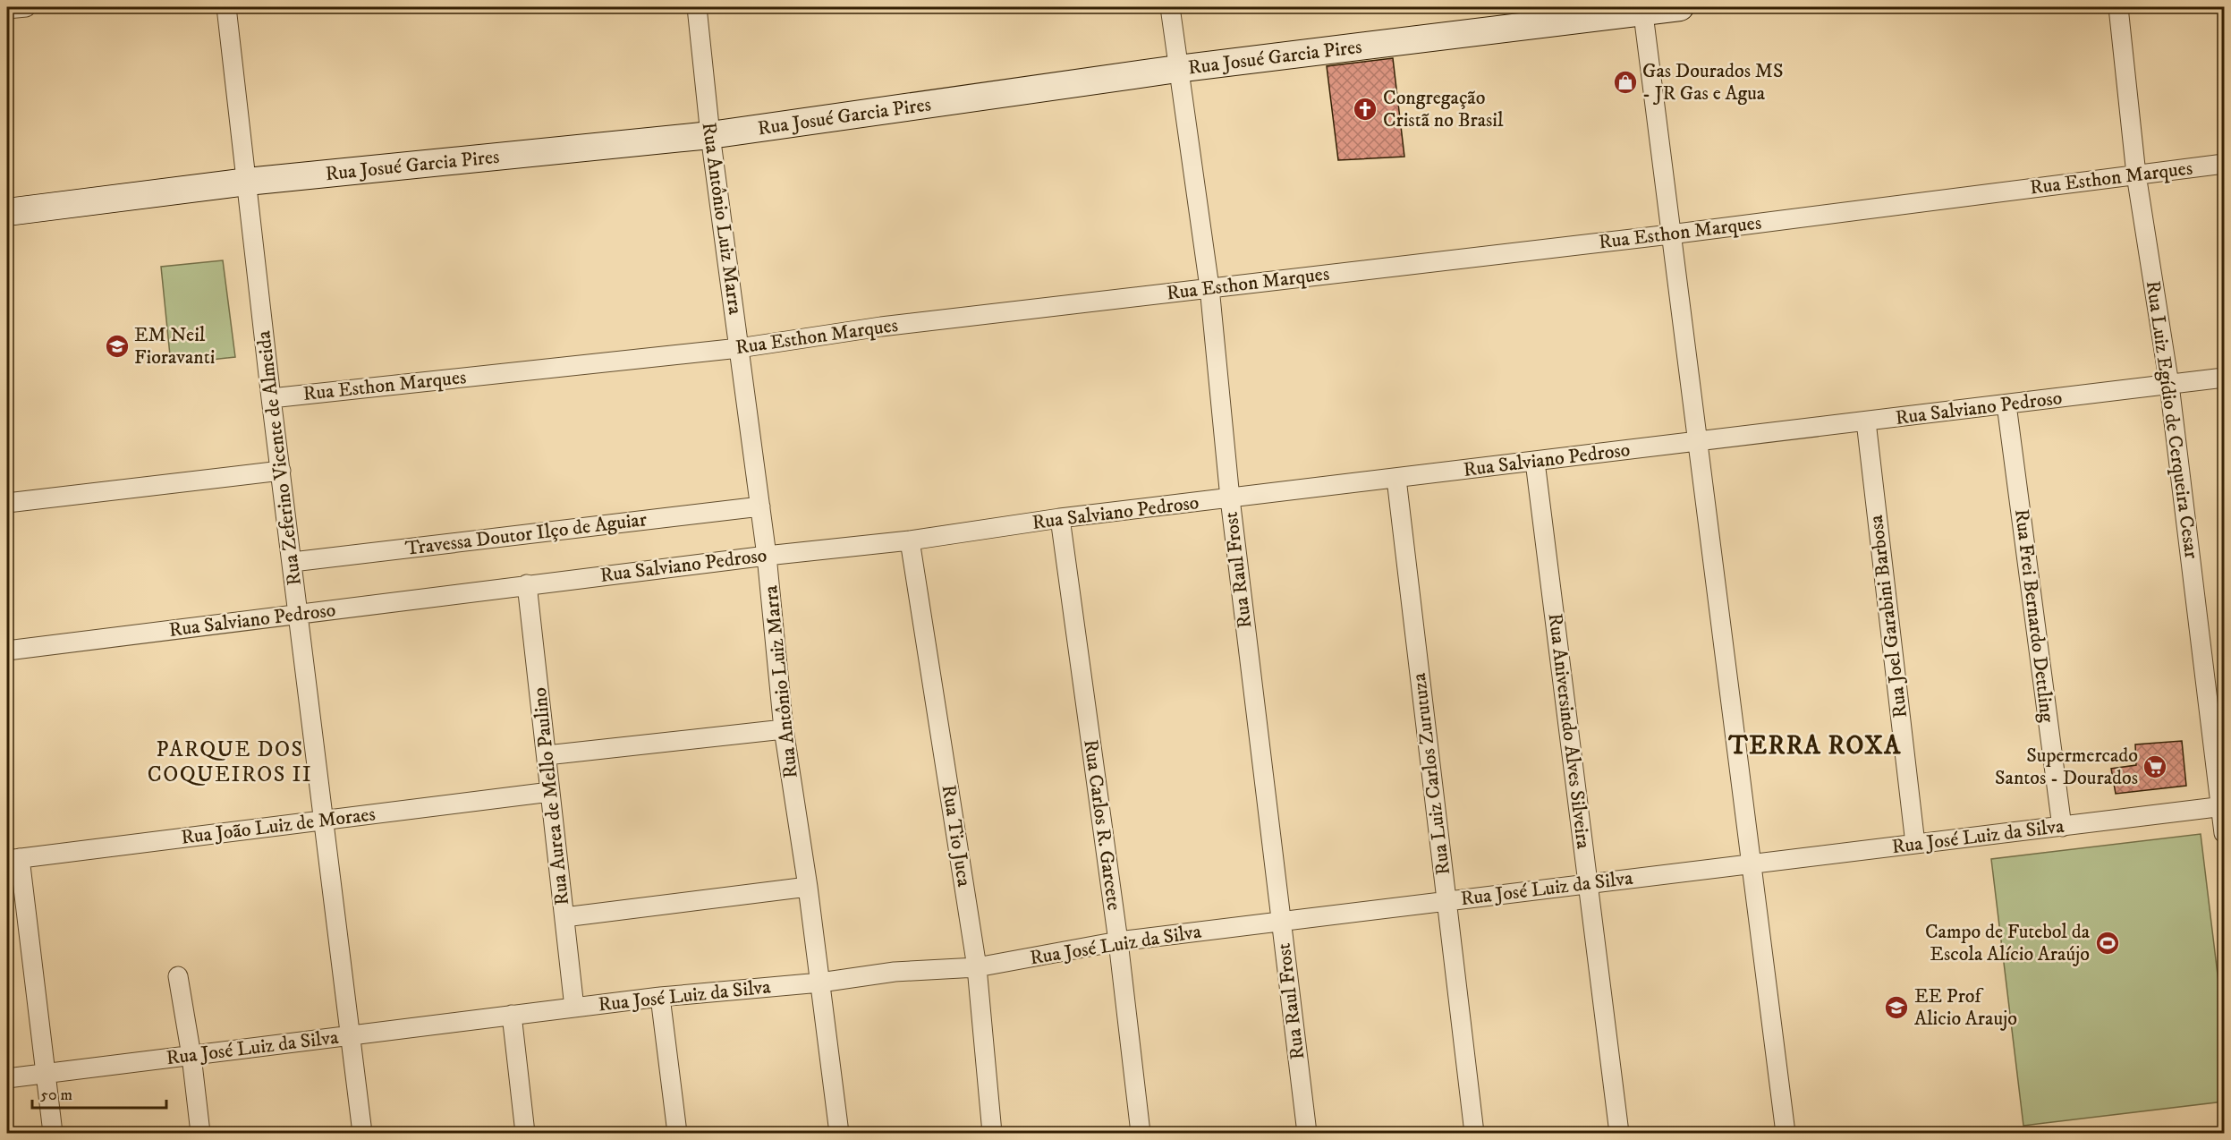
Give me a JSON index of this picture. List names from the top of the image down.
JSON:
{
  "streets": {
    "street": [
      "Rua Josué Garcia Pires",
      "Rua Esthon Marques",
      "Rua Antônio Luiz Marra",
      "Rua Salviano Pedroso",
      "Rua Luiz Egídio de Cerqueira Cesar",
      "Rua Zeferino Vicente de Almeida",
      "Travessa Doutor Ilço de Aguiar",
      "Rua Raul Frost",
      "Rua Frei Bernardo Dettling",
      "Rua Joel Garabini Barbosa",
      "Rua Aniversindo Alves Silveira",
      "Rua Luiz Carlos Zurutuza",
      "Rua Aurea de Mello Paulino",
      "Rua Carlos R. Garcete",
      "Rua João Luiz de Moraes",
      "Rua Tio Juca",
      "Rua José Luiz da Silva"
    ]
  },
  "crossings": [
    ["Rua Josué Garcia Pires", "Rua Antônio Luiz Marra"],
    ["Rua Josué Garcia Pires", "Rua Zeferino Vicente de Almeida"],
    ["Rua Josué Garcia Pires", "Rua Raul Frost"],
    ["Rua Esthon Marques", "Rua Antônio Luiz Marra"],
    ["Rua Esthon Marques", "Rua Luiz Egídio de Cerqueira Cesar"],
    ["Rua Esthon Marques", "Rua Zeferino Vicente de Almeida"],
    ["Rua Esthon Marques", "Rua Raul Frost"],
    ["Rua Antônio Luiz Marra", "Rua Salviano Pedroso"],
    ["Rua Antônio Luiz Marra", "Travessa Doutor Ilço de Aguiar"],
    ["Rua Antônio Luiz Marra", "Rua José Luiz da Silva"],
    ["Rua Salviano Pedroso", "Rua Luiz Egídio de Cerqueira Cesar"],
    ["Rua Salviano Pedroso", "Rua Zeferino Vicente de Almeida"],
    ["Rua Salviano Pedroso", "Rua Raul Frost"],
    ["Rua Salviano Pedroso", "Rua Frei Bernardo Dettling"],
    ["Rua Salviano Pedroso", "Rua Joel Garabini Barbosa"],
    ["Rua Salviano Pedroso", "Rua Aniversindo Alves Silveira"],
    ["Rua Salviano Pedroso", "Rua Luiz Carlos Zurutuza"],
    ["Rua Salviano Pedroso", "Rua Aurea de Mello Paulino"],
    ["Rua Salviano Pedroso", "Rua Carlos R. Garcete"],
    ["Rua Salviano Pedroso", "Rua Tio Juca"],
    ["Rua Luiz Egídio de Cerqueira Cesar", "Rua José Luiz da Silva"],
    ["Rua Zeferino Vicente de Almeida", "Travessa Doutor Ilço de Aguiar"],
    ["Rua Zeferino Vicente de Almeida", "Rua João Luiz de Moraes"],
    ["Rua Zeferino Vicente de Almeida", "Rua José Luiz da Silva"],
    ["Rua Raul Frost", "Rua José Luiz da Silva"],
    ["Rua Frei Bernardo Dettling", "Rua José Luiz da Silva"],
    ["Rua Joel Garabini Barbosa", "Rua José Luiz da Silva"],
    ["Rua Aniversindo Alves Silveira", "Rua José Luiz da Silva"],
    ["Rua Luiz Carlos Zurutuza", "Rua José Luiz da Silva"],
    ["Rua Aurea de Mello Paulino", "Rua João Luiz de Moraes"],
    ["Rua Aurea de Mello Paulino", "Rua José Luiz da Silva"],
    ["Rua Carlos R. Garcete", "Rua José Luiz da Silva"],
    ["Rua Tio Juca", "Rua José Luiz da Silva"]
  ],
  "districts": ["TERRA ROXA", "PARQUE DOS COQUEIROS II"],
  "places": {
    "shop": ["Gas Dourados MS - JR Gas e Agua"],
    "church": ["Congregação Cristã no Brasil"],
    "school or university": ["EM Neil Fioravanti", "EE Prof Alicio Araujo"],
    "supermarket": ["Supermercado Santos - Dourados"],
    "sports": ["Campo de Futebol da Escola Alício Araújo"]
  },
  "scale_bar": "50 m"
}
